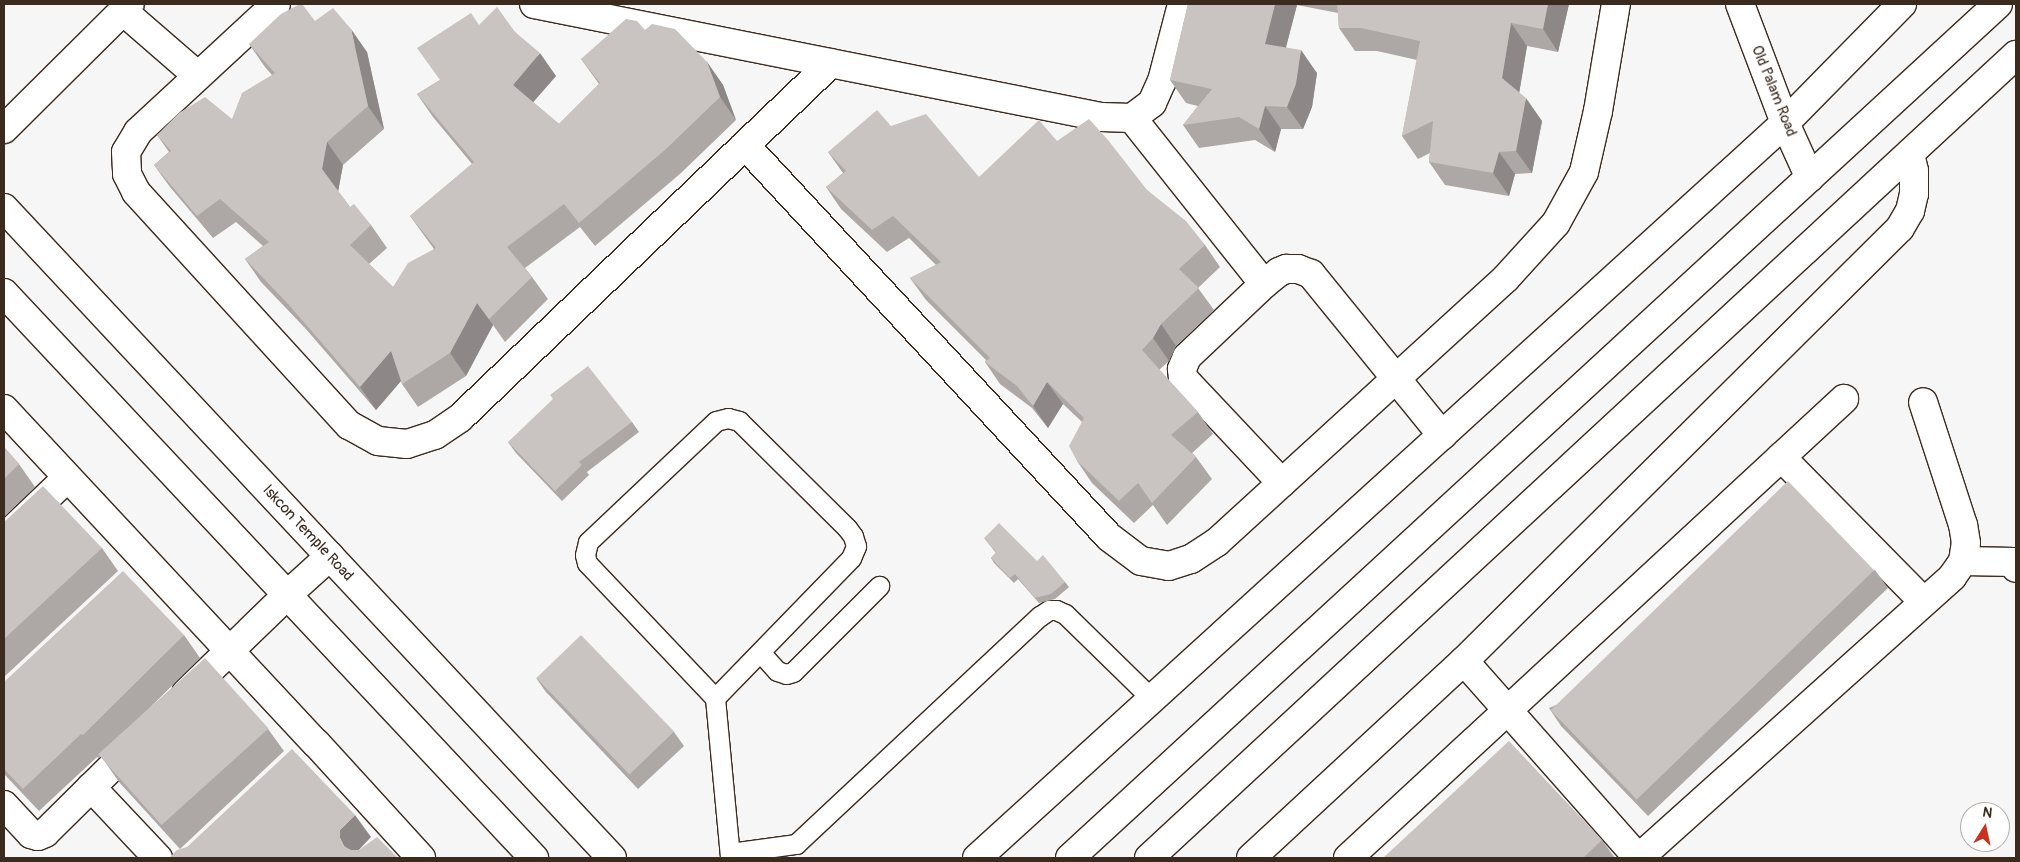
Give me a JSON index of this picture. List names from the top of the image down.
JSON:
{
  "streets": {
    "street": ["Old Palam Road", "Iskcon Temple Road"]
  },
  "north": "top"
}
